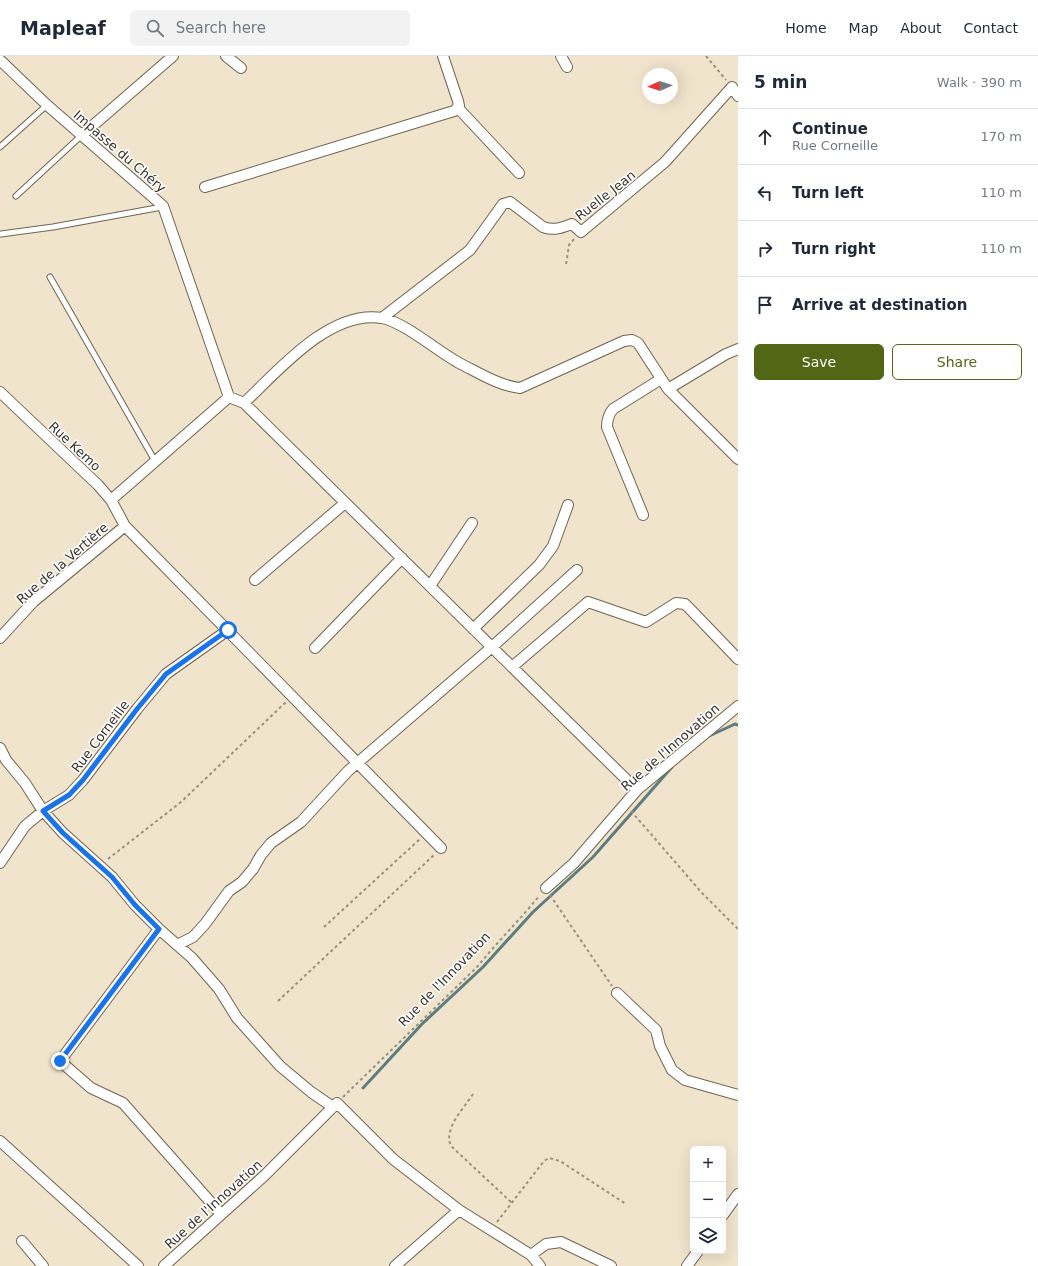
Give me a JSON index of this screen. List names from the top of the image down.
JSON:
{
  "streets": {
    "street": [
      "Impasse du Chéry",
      "Ruelle Jean",
      "Rue Kemo",
      "Rue de la Vertière",
      "Rue Corneille",
      "Rue de l'Innovation"
    ]
  },
  "crossings": [
    ["Rue Kemo", "Rue de la Vertière"],
    ["Rue Kemo", "Rue Corneille"]
  ],
  "north": "left",
  "page": {
    "header": "Mapleaf",
    "search": "Search here",
    "nav": [
      "Home",
      "Map",
      "About",
      "Contact"
    ],
    "heading": ["5 min", "Walk · 390 m"],
    "list": [
      ["Continue", "Rue Corneille", "170 m"],
      ["Turn left", "110 m"],
      ["Turn right", "110 m"],
      "Arrive at destination"
    ],
    "buttons": ["Save", "Share"],
    "map_buttons": ["+", "−"]
  }
}
